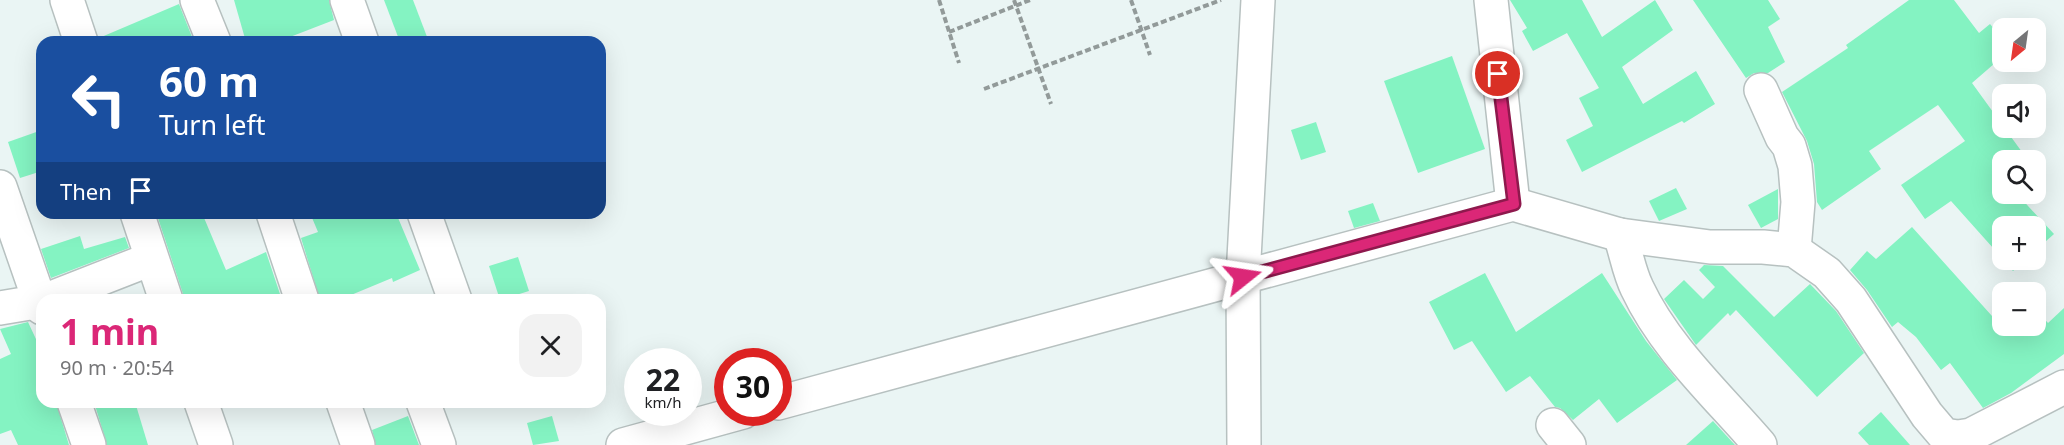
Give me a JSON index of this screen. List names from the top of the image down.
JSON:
{
  "north": "bottom left",
  "page": {
    "map_buttons": ["+", "−"],
    "turn": ["60 m", "Turn left"],
    "then": "Then",
    "heading": ["1 min", "90 m · 20:54"],
    "speed": "22 km/h",
    "limit": "30"
  }
}
